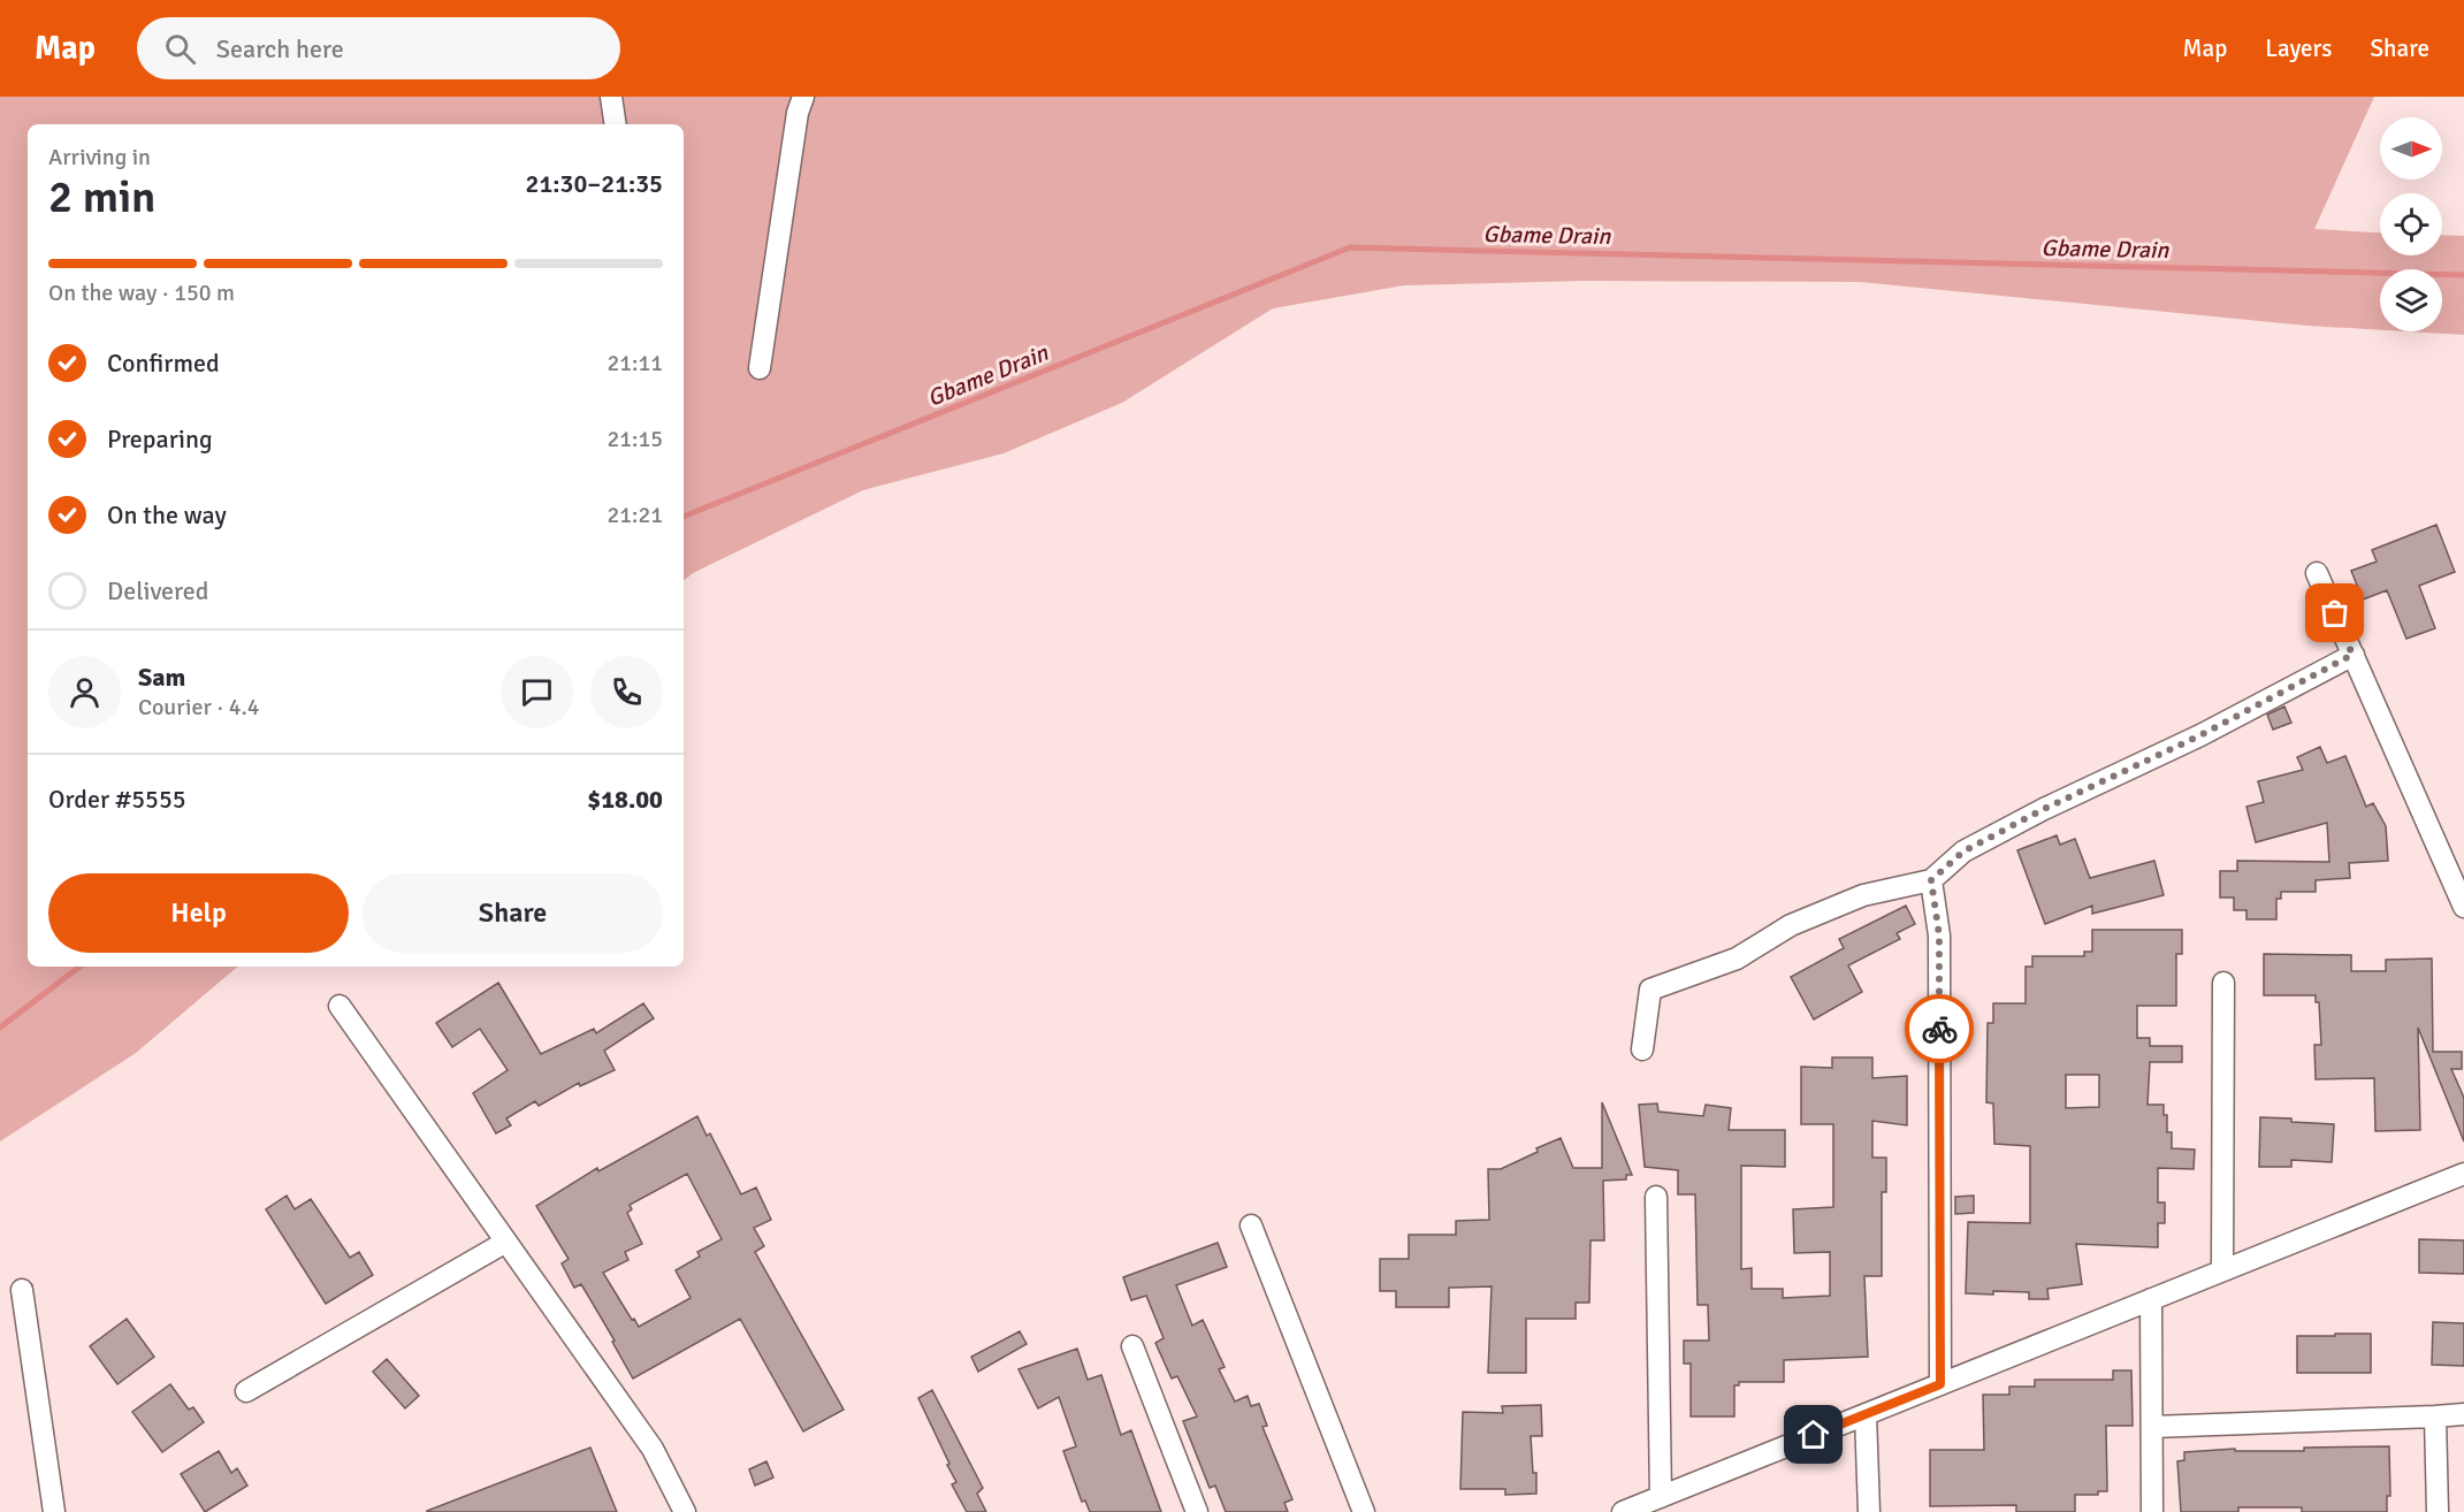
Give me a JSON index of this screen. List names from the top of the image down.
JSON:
{
  "water": ["Gbame Drain"],
  "north": "right",
  "page": {
    "header": "Map",
    "search": "Search here",
    "nav": ["Map", "Layers", "Share"],
    "heading": ["2 min", "Arriving in", "21:30–21:35"],
    "panel": [
      "Sam",
      "Courier · 4.4",
      "Order #5555",
      "$18.00"
    ],
    "bar": "On the way · 150 m",
    "list": [
      ["Confirmed", "21:11"],
      ["Preparing", "21:15"],
      ["On the way", "21:21"],
      "Delivered"
    ],
    "buttons": ["Help", "Share"]
  }
}
